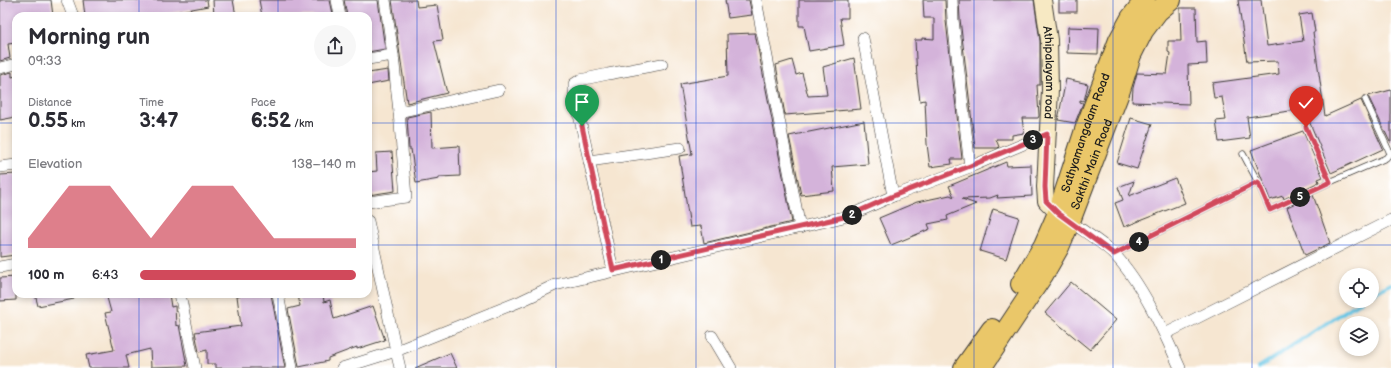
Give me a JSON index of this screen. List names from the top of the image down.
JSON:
{
  "streets": {
    "highway": ["Sathyamangalam Road", "Sakthi Main Road"],
    "street": ["Athipalayam road"]
  },
  "crossings": [
    ["Athipalayam road", "Sathyamangalam Road"],
    ["Athipalayam road", "Sakthi Main Road"],
    ["Sathyamangalam Road", "Sakthi Main Road"]
  ],
  "page": {
    "heading": ["Morning run", "09:33"],
    "stats": [
      ["Distance", "0.55 km"],
      ["Time", "3:47"],
      ["Pace", "6:52 /km"]
    ],
    "pins": [
      "3",
      "5",
      "2",
      "4",
      "1"
    ],
    "chart": ["Elevation", "138–140 m"],
    "list": [
      {
        "name": "100 m",
        "note": "6:43"
      }
    ]
  }
}
